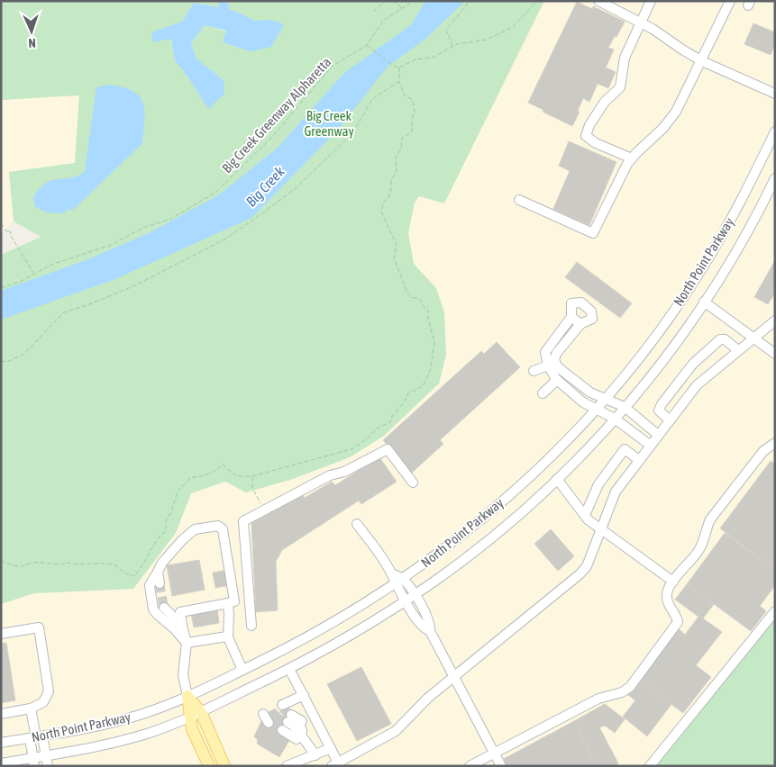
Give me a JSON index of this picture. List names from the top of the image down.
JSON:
{
  "streets": {
    "street": ["North Point Parkway"],
    "path": ["Big Creek Greenway Alpharetta"]
  },
  "water": ["Big Creek"],
  "parks": ["Big Creek Greenway"],
  "north": "bottom"
}
